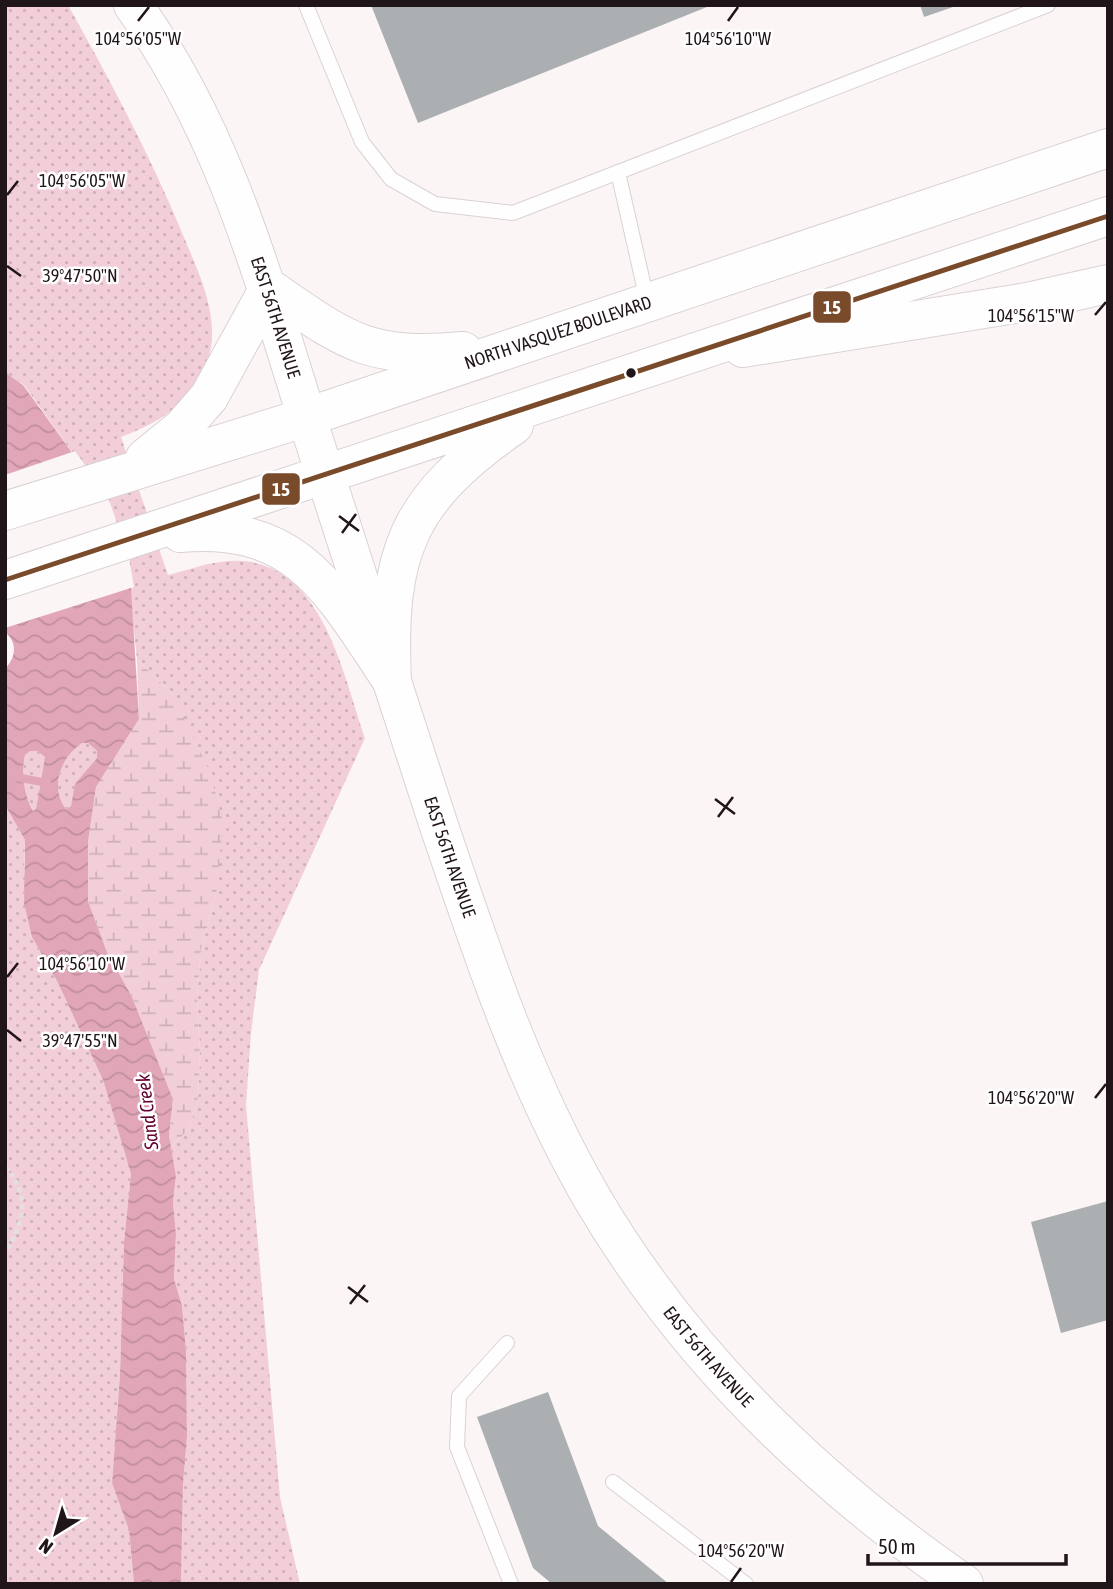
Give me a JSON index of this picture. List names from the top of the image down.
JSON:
{
  "streets": {
    "main road": ["EAST 56TH AVENUE", "NORTH VASQUEZ BOULEVARD"]
  },
  "crossings": [
    ["EAST 56TH AVENUE", "NORTH VASQUEZ BOULEVARD"]
  ],
  "water": ["Sand Creek"],
  "lines": ["transit line 15"],
  "scale_bar": "50 m",
  "north": "bottom left",
  "coordinates": [
    "104°56'05\"W",
    "104°56'10\"W",
    "39°47'50\"N",
    "104°56'15\"W",
    "39°47'55\"N",
    "104°56'20\"W"
  ]
}
